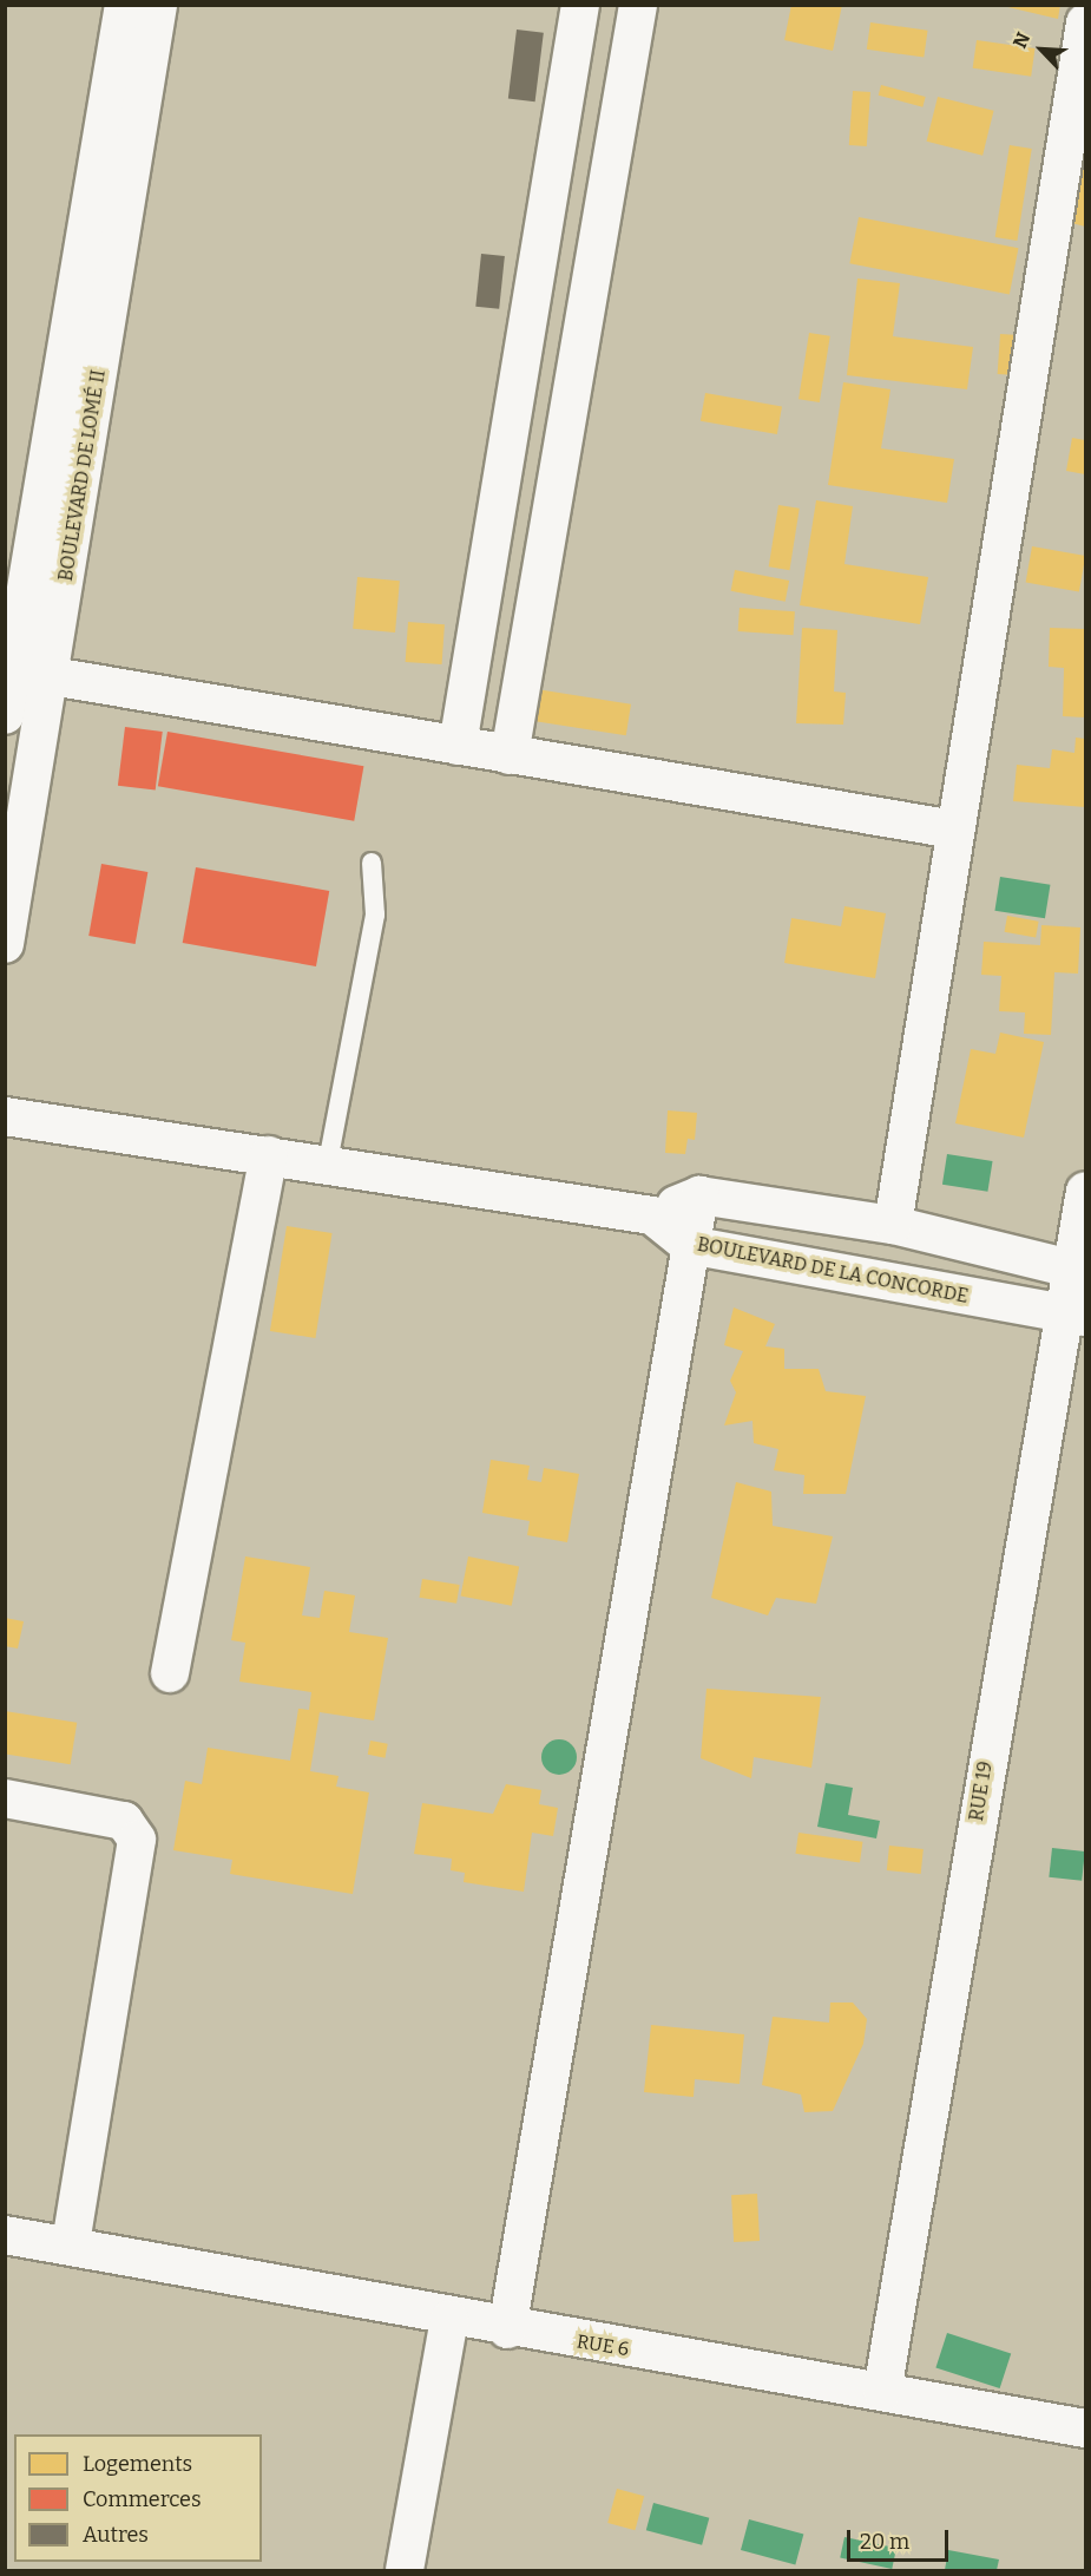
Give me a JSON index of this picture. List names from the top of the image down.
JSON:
{
  "streets": {
    "street": [
      "BOULEVARD DE LOMÉ II",
      "BOULEVARD DE LA CONCORDE",
      "RUE 19",
      "RUE 6"
    ]
  },
  "crossings": [
    ["BOULEVARD DE LA CONCORDE", "RUE 19"],
    ["RUE 19", "RUE 6"]
  ],
  "legend": ["Logements", "Commerces", "Autres"],
  "scale_bar": "20 m",
  "north": "top left"
}
